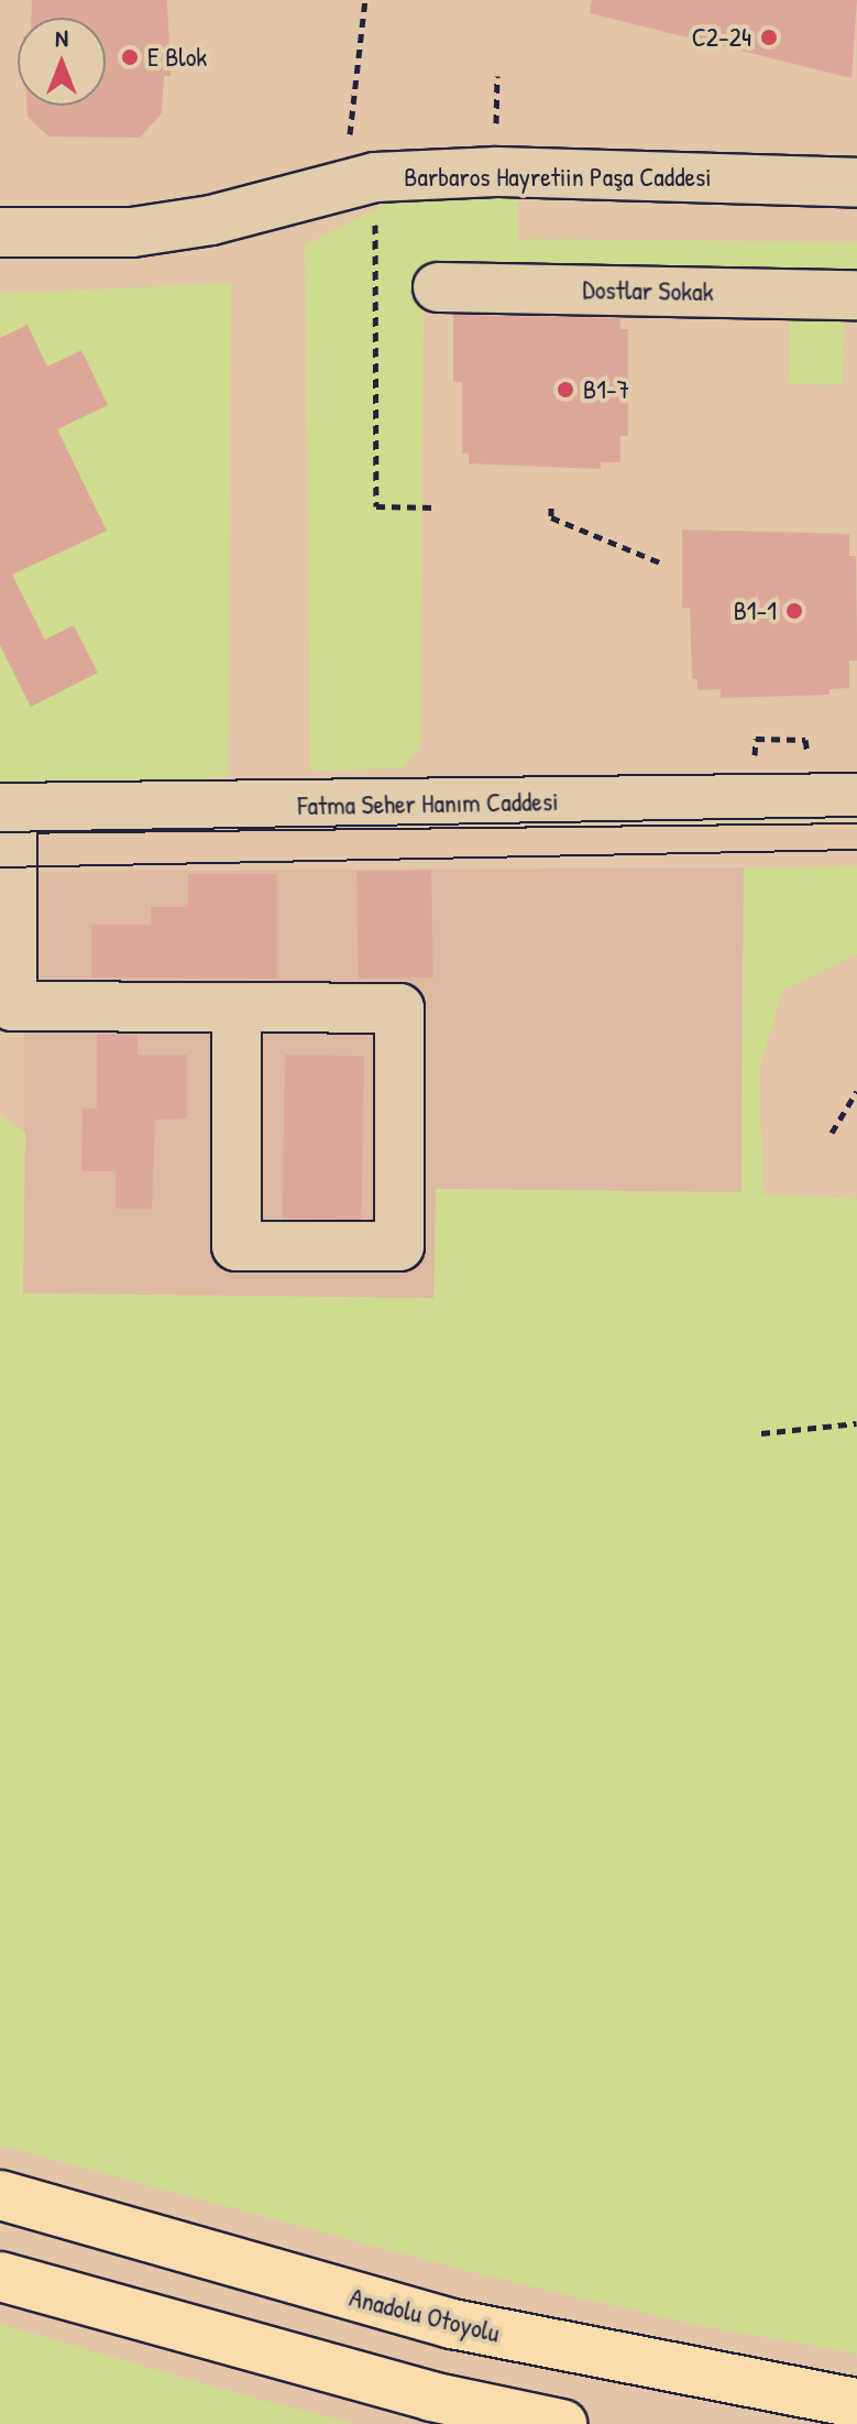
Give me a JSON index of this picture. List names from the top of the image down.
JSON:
{
  "streets": {
    "highway": ["Anadolu Otoyolu"],
    "street": ["Barbaros Hayretiin Paşa Caddesi", "Dostlar Sokak", "Fatma Seher Hanım Caddesi"]
  },
  "places": [
    "C2-24",
    "E Blok",
    "B1-7",
    "B1-1"
  ],
  "north": "top"
}
